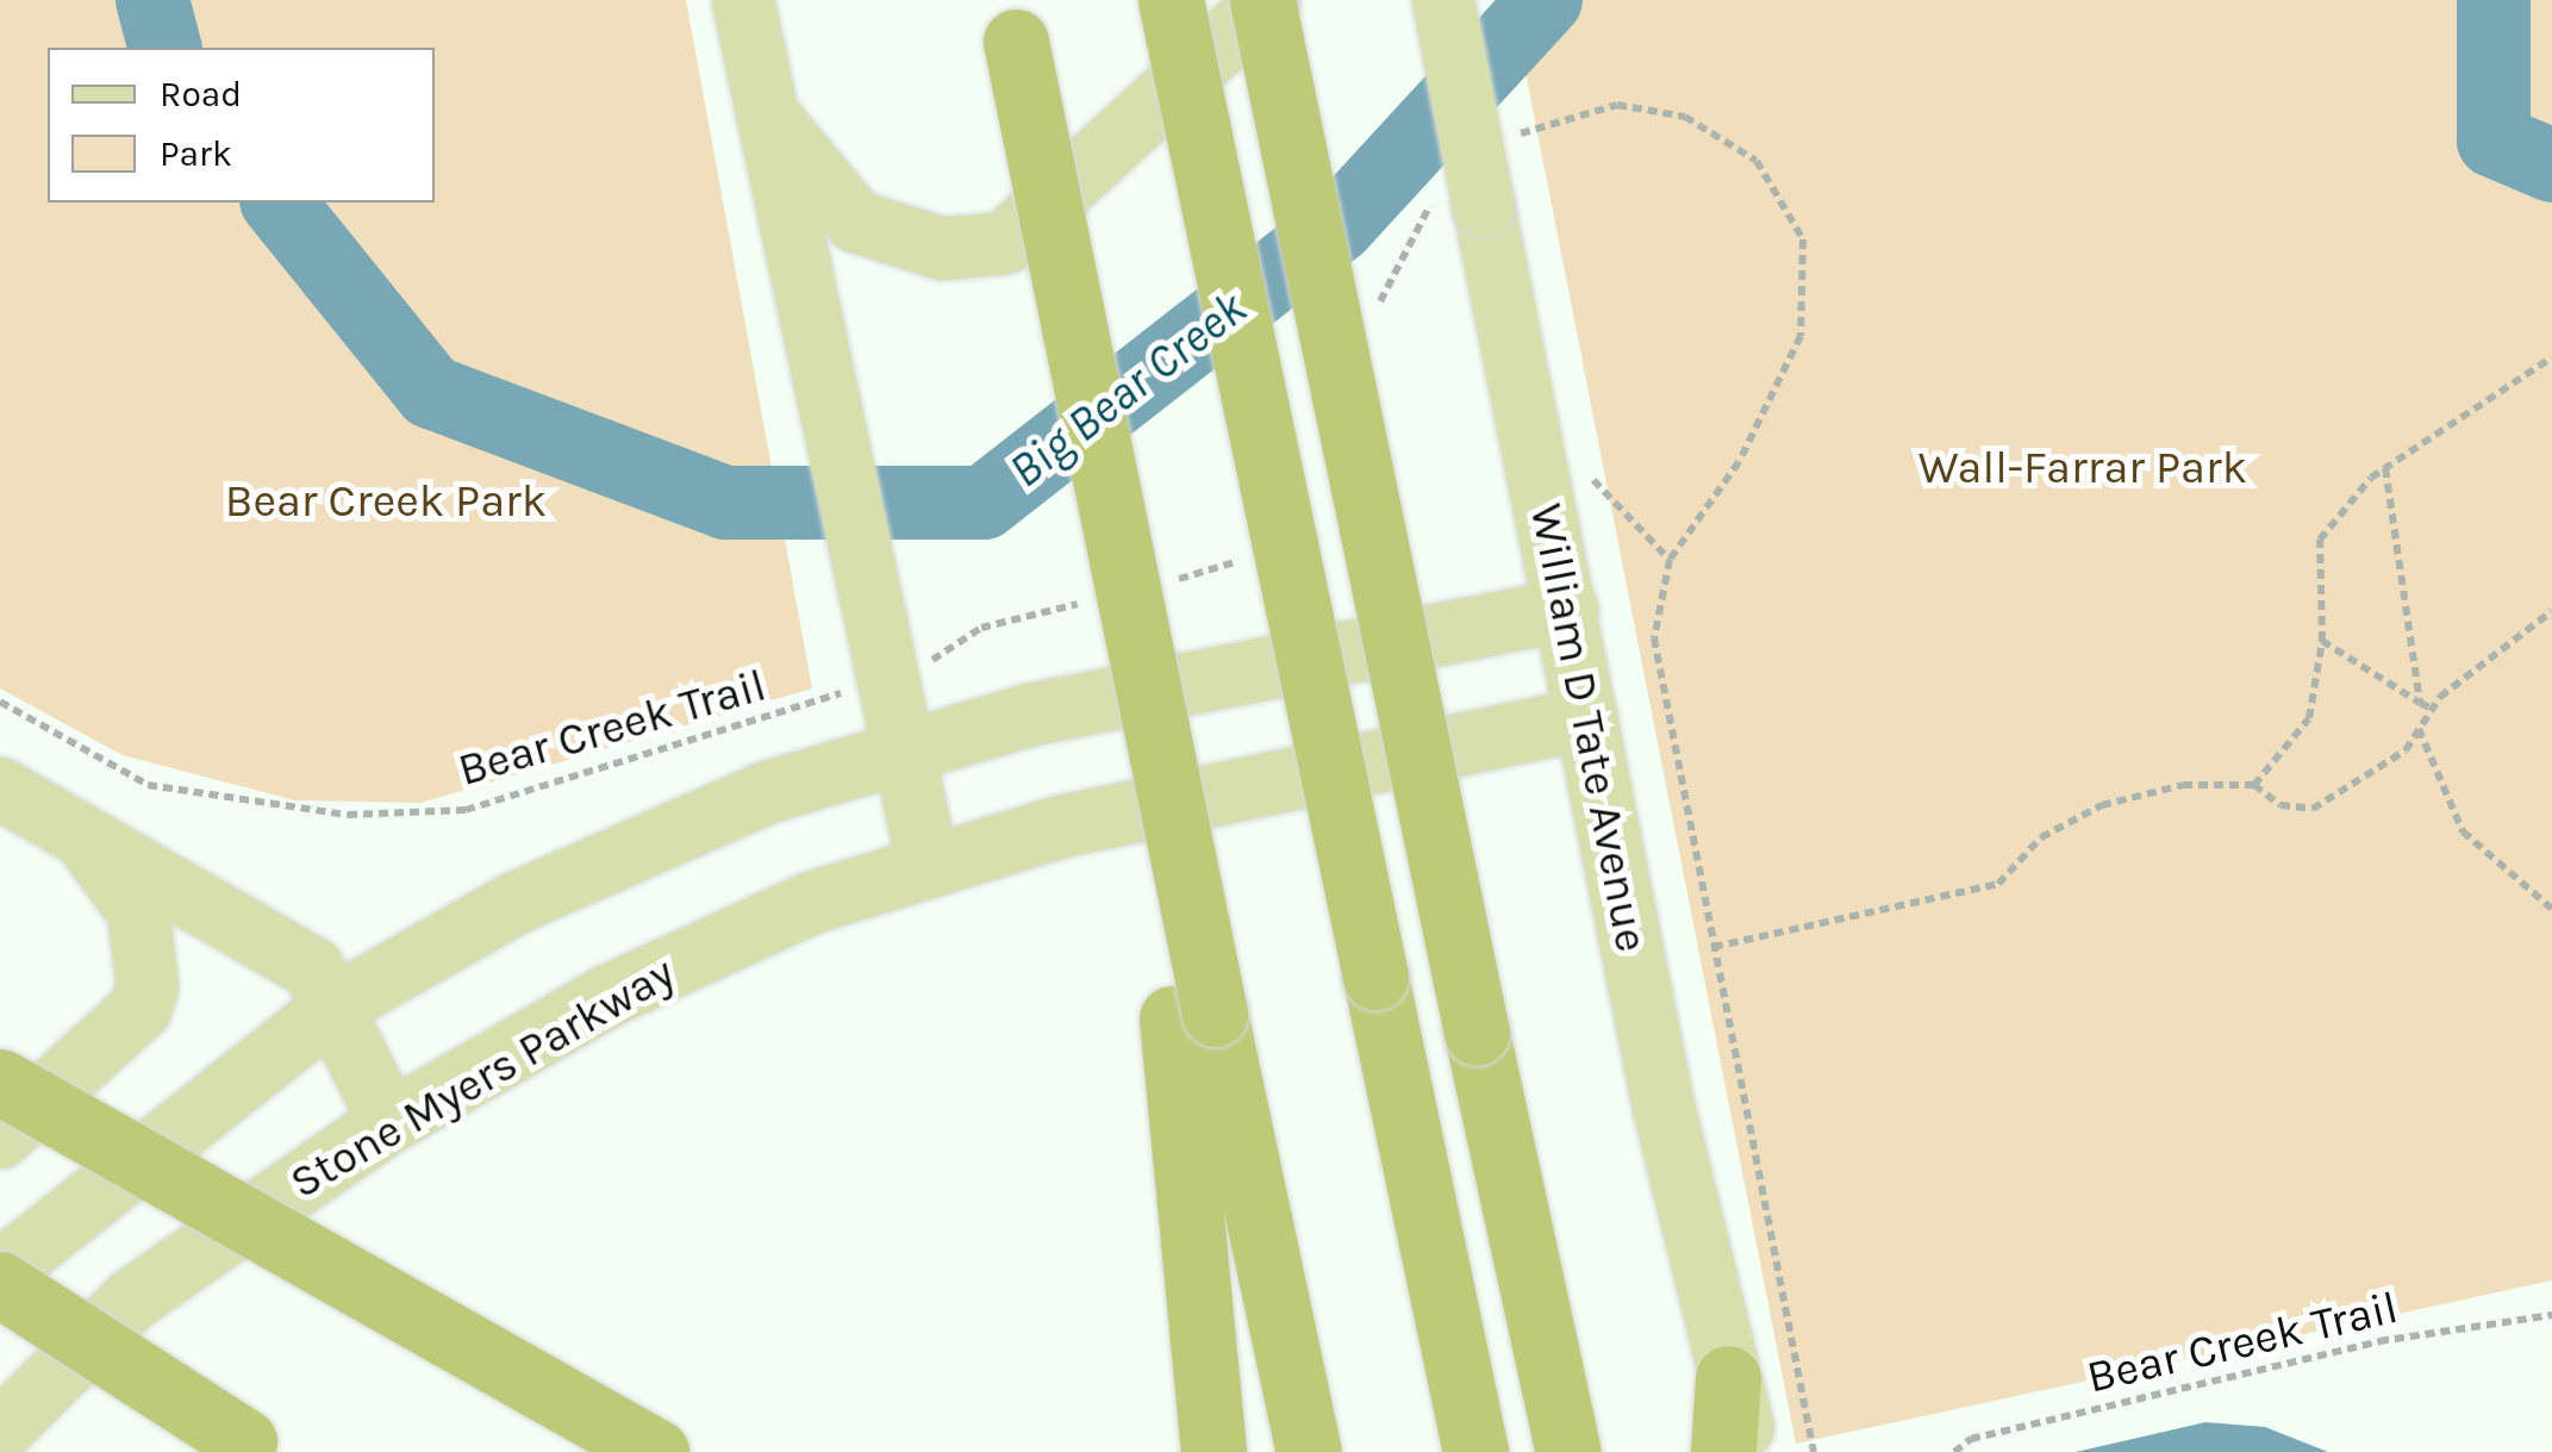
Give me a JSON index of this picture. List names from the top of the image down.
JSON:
{
  "streets": {
    "main road": ["William D Tate Avenue", "Stone Myers Parkway"],
    "path": ["Bear Creek Trail"]
  },
  "crossings": [
    ["William D Tate Avenue", "Stone Myers Parkway"]
  ],
  "water": ["Big Bear Creek"],
  "parks": ["Wall-Farrar Park", "Bear Creek Park"],
  "legend": ["Road", "Park"]
}
